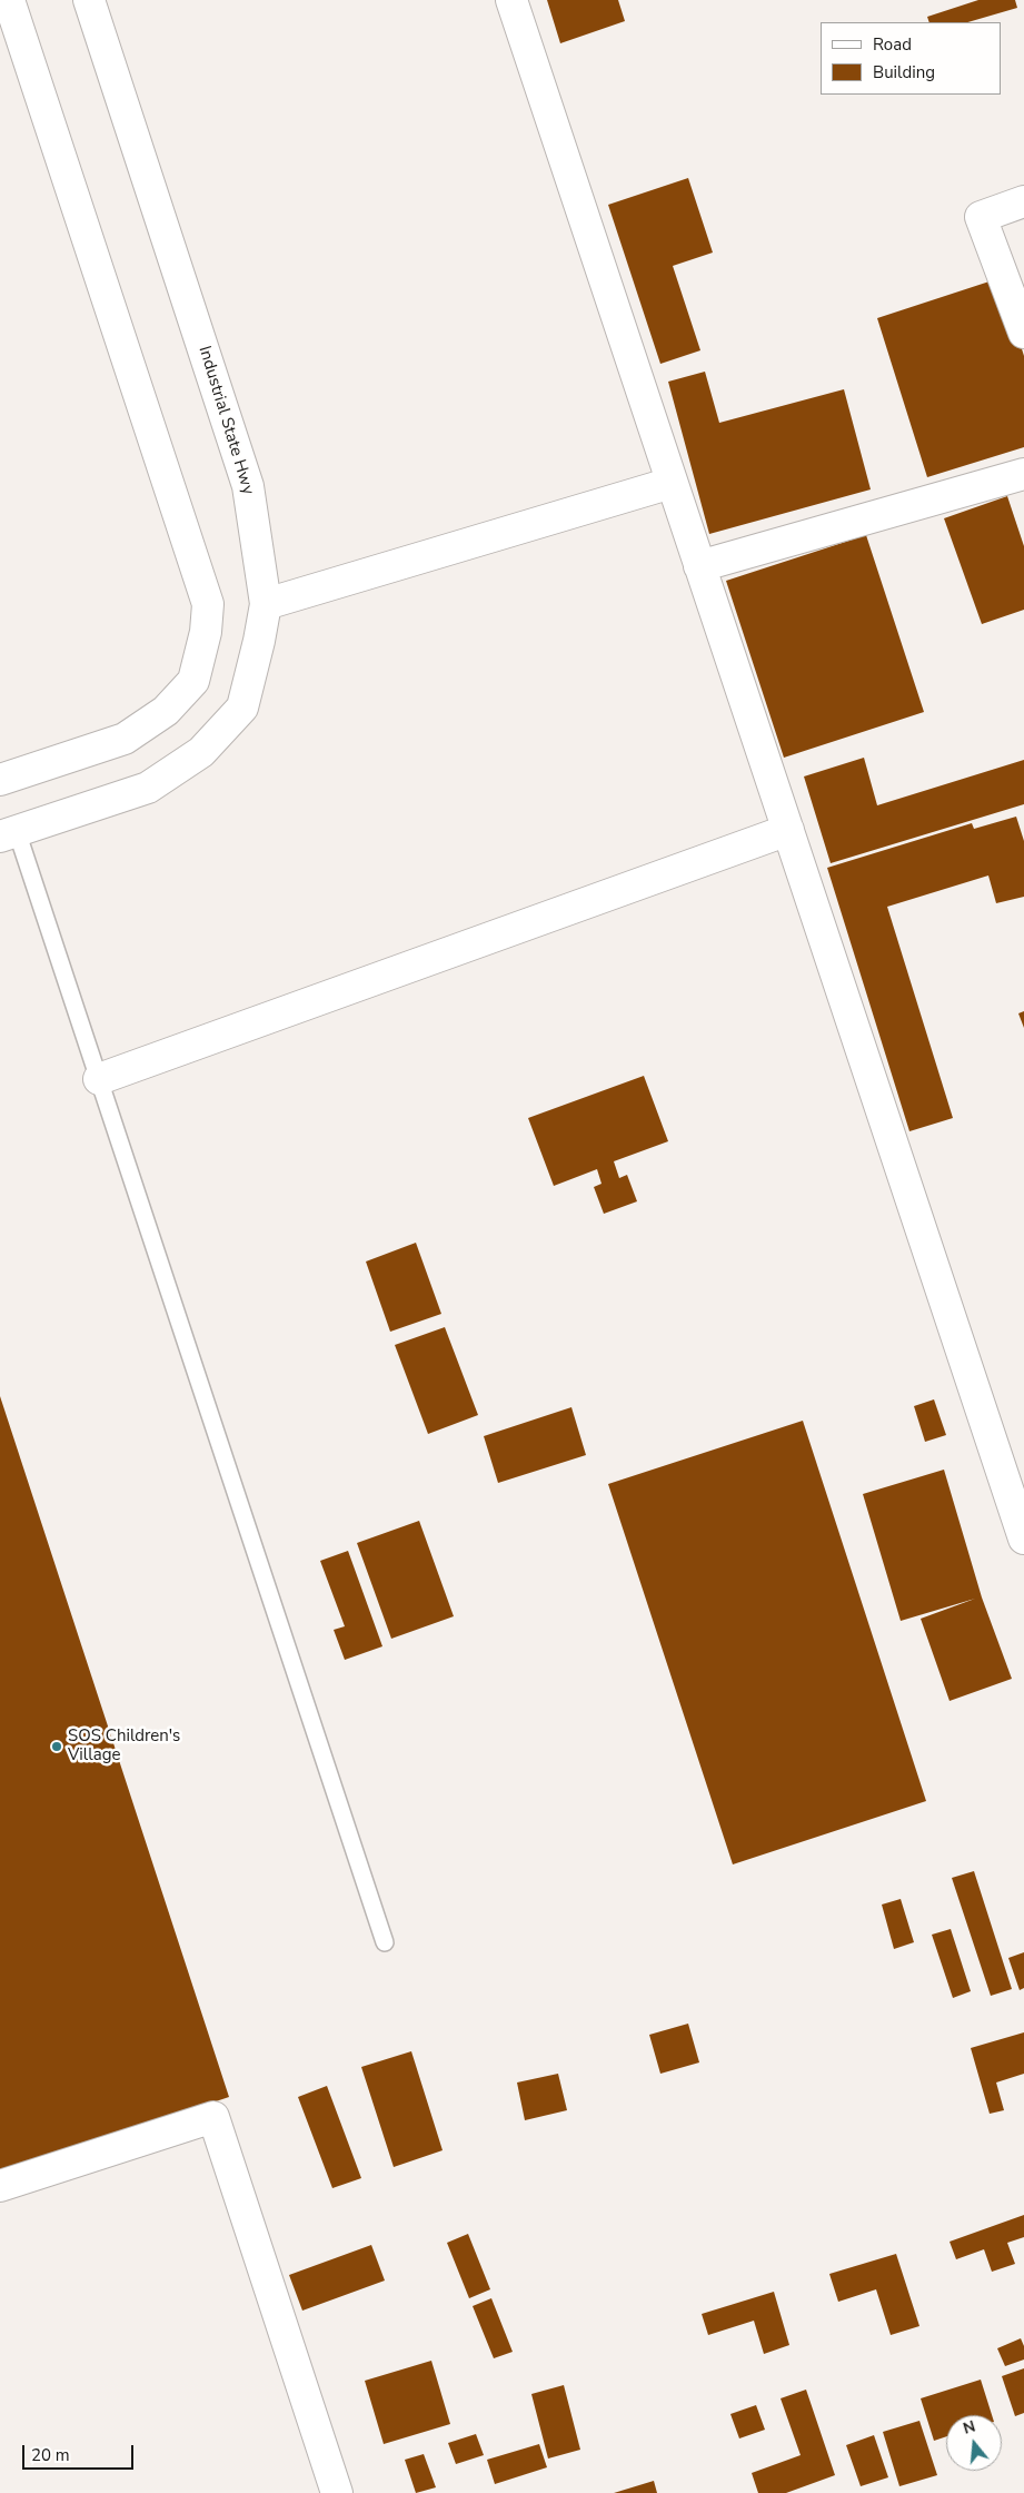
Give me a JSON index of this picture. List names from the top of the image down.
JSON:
{
  "streets": {
    "street": ["Industrial State Hwy"]
  },
  "places": ["SOS Children's Village"],
  "legend": ["Road", "Building"],
  "scale_bar": "20 m",
  "north": "top"
}
